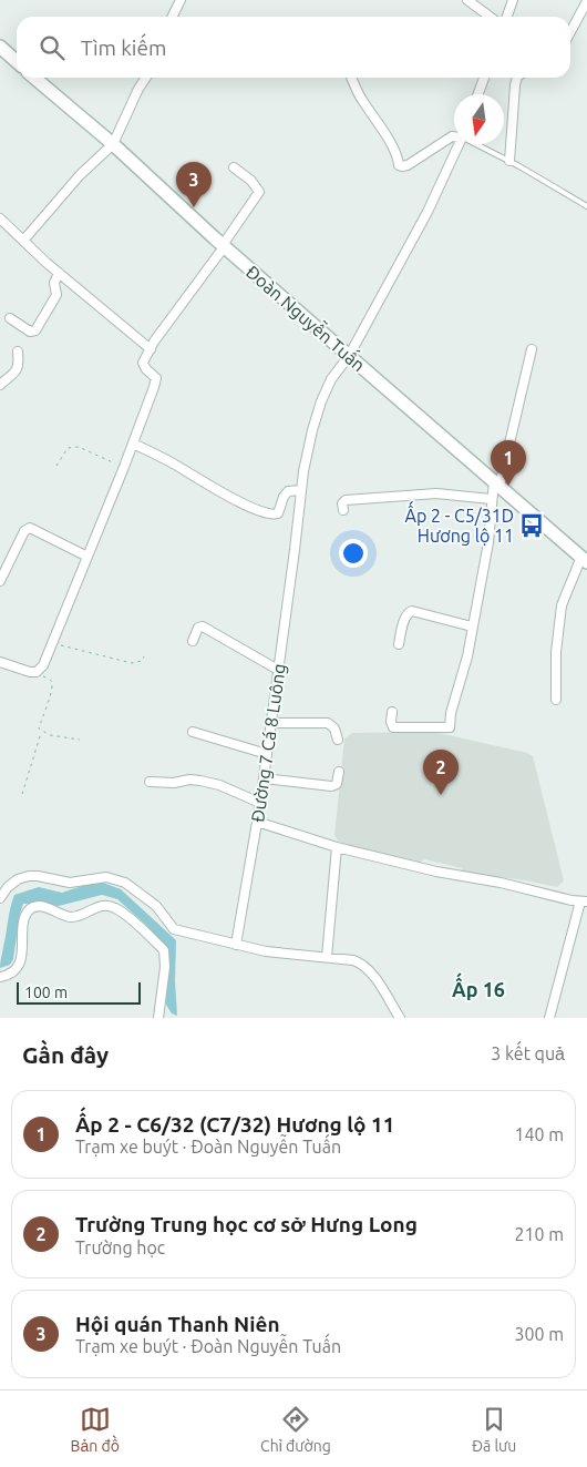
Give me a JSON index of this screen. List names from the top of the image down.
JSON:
{
  "streets": {
    "main road": ["Đoàn Nguyễn Tuấn"],
    "street": ["Đường 7 Cá 8 Luông"]
  },
  "crossings": [
    ["Đoàn Nguyễn Tuấn", "Đường 7 Cá 8 Luông"]
  ],
  "districts": ["Ấp 16"],
  "places": {
    "bus stop": ["Ấp 2 - C5/31D Hương lộ 11"]
  },
  "scale_bar": "100 m",
  "north": "bottom",
  "page": {
    "search": "Tìm kiếm",
    "pins": ["3", "1", "2"],
    "scale": "100 m",
    "heading": ["Gần đây", "3 kết quả"],
    "list": [
      {
        "mark": "1",
        "name": "Ấp 2 - C6/32 (C7/32) Hương lộ 11",
        "note": "Trạm xe buýt · Đoàn Nguyễn Tuấn",
        "value": "140 m"
      },
      {
        "mark": "2",
        "name": "Trường Trung học cơ sở Hưng Long",
        "note": "Trường học",
        "value": "210 m"
      },
      {
        "mark": "3",
        "name": "Hội quán Thanh Niên",
        "note": "Trạm xe buýt · Đoàn Nguyễn Tuấn",
        "value": "300 m"
      }
    ],
    "nav": ["Bản đồ", "Chỉ đường", "Đã lưu"]
  }
}
